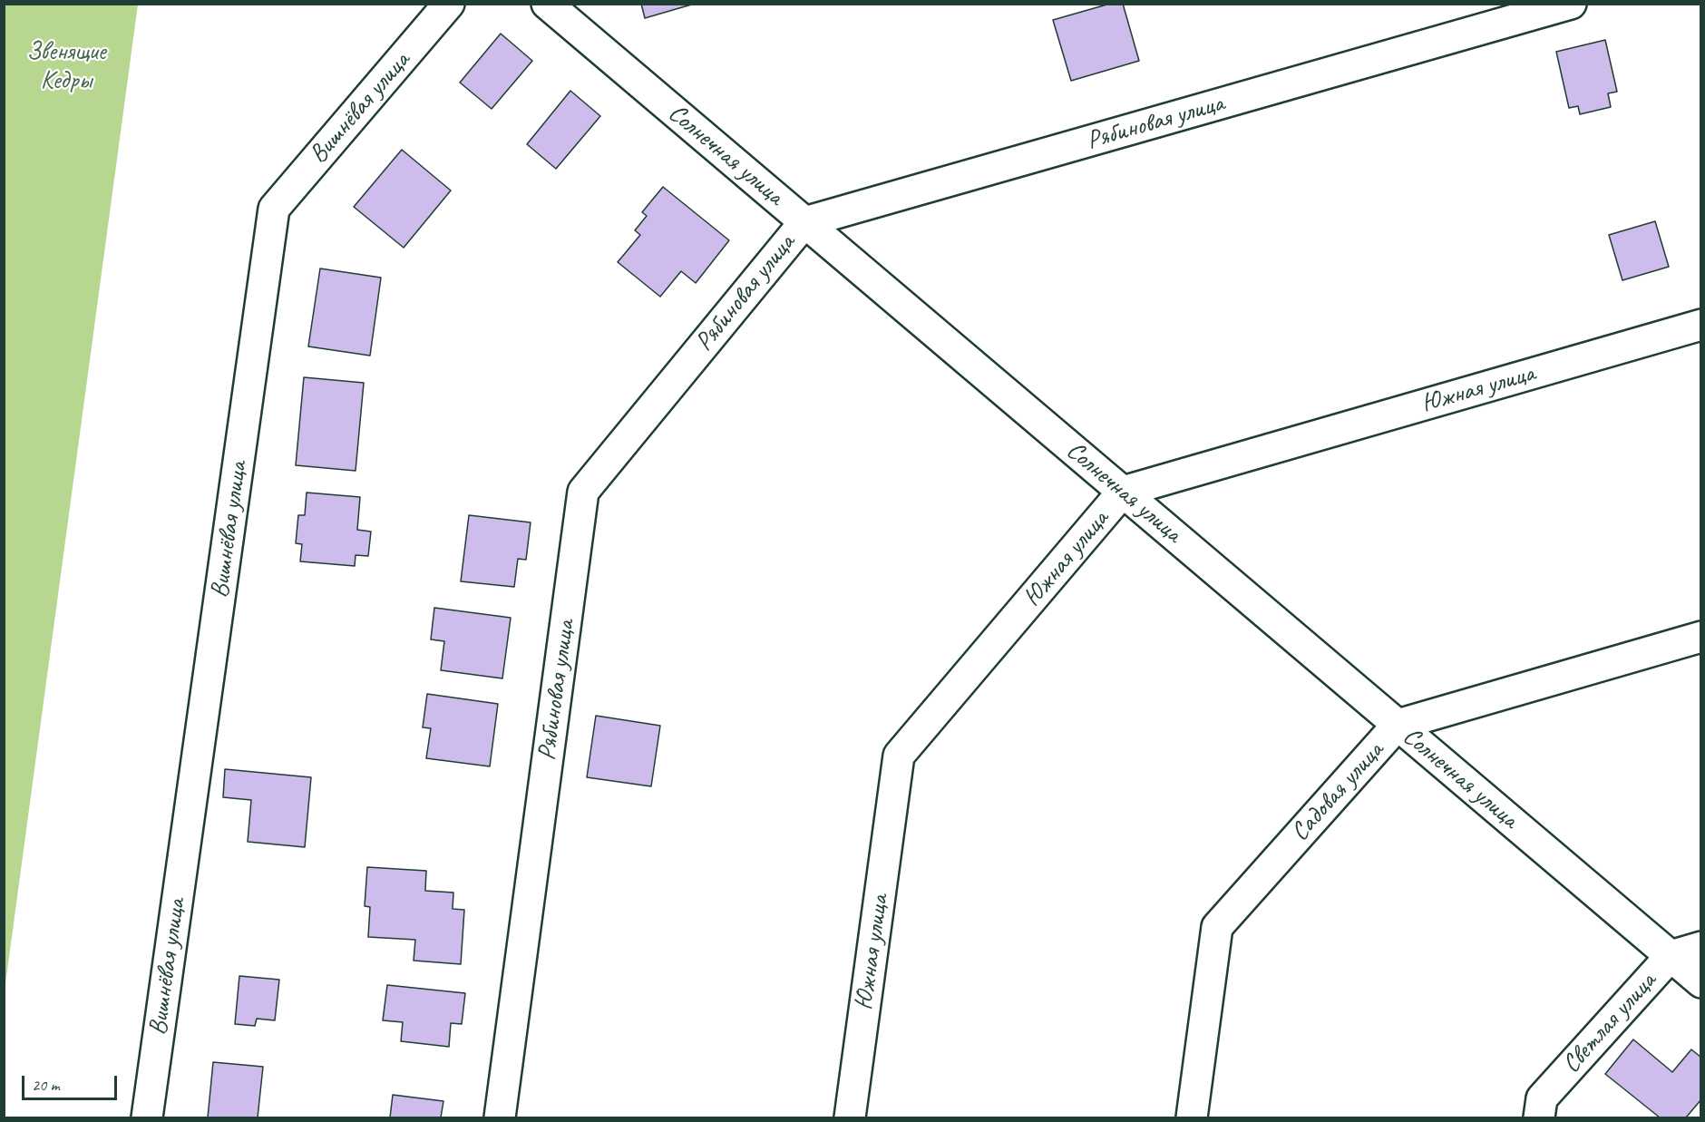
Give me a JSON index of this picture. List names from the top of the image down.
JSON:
{
  "streets": {
    "street": [
      "Вишнёвая улица",
      "Рябиновая улица",
      "Солнечная улица",
      "Южная улица",
      "Садовая улица",
      "Светлая улица"
    ]
  },
  "crossings": [
    ["Рябиновая улица", "Солнечная улица"],
    ["Солнечная улица", "Южная улица"],
    ["Солнечная улица", "Садовая улица"],
    ["Солнечная улица", "Светлая улица"]
  ],
  "parks": ["Звенящие Кедры"],
  "scale_bar": "20 m"
}
